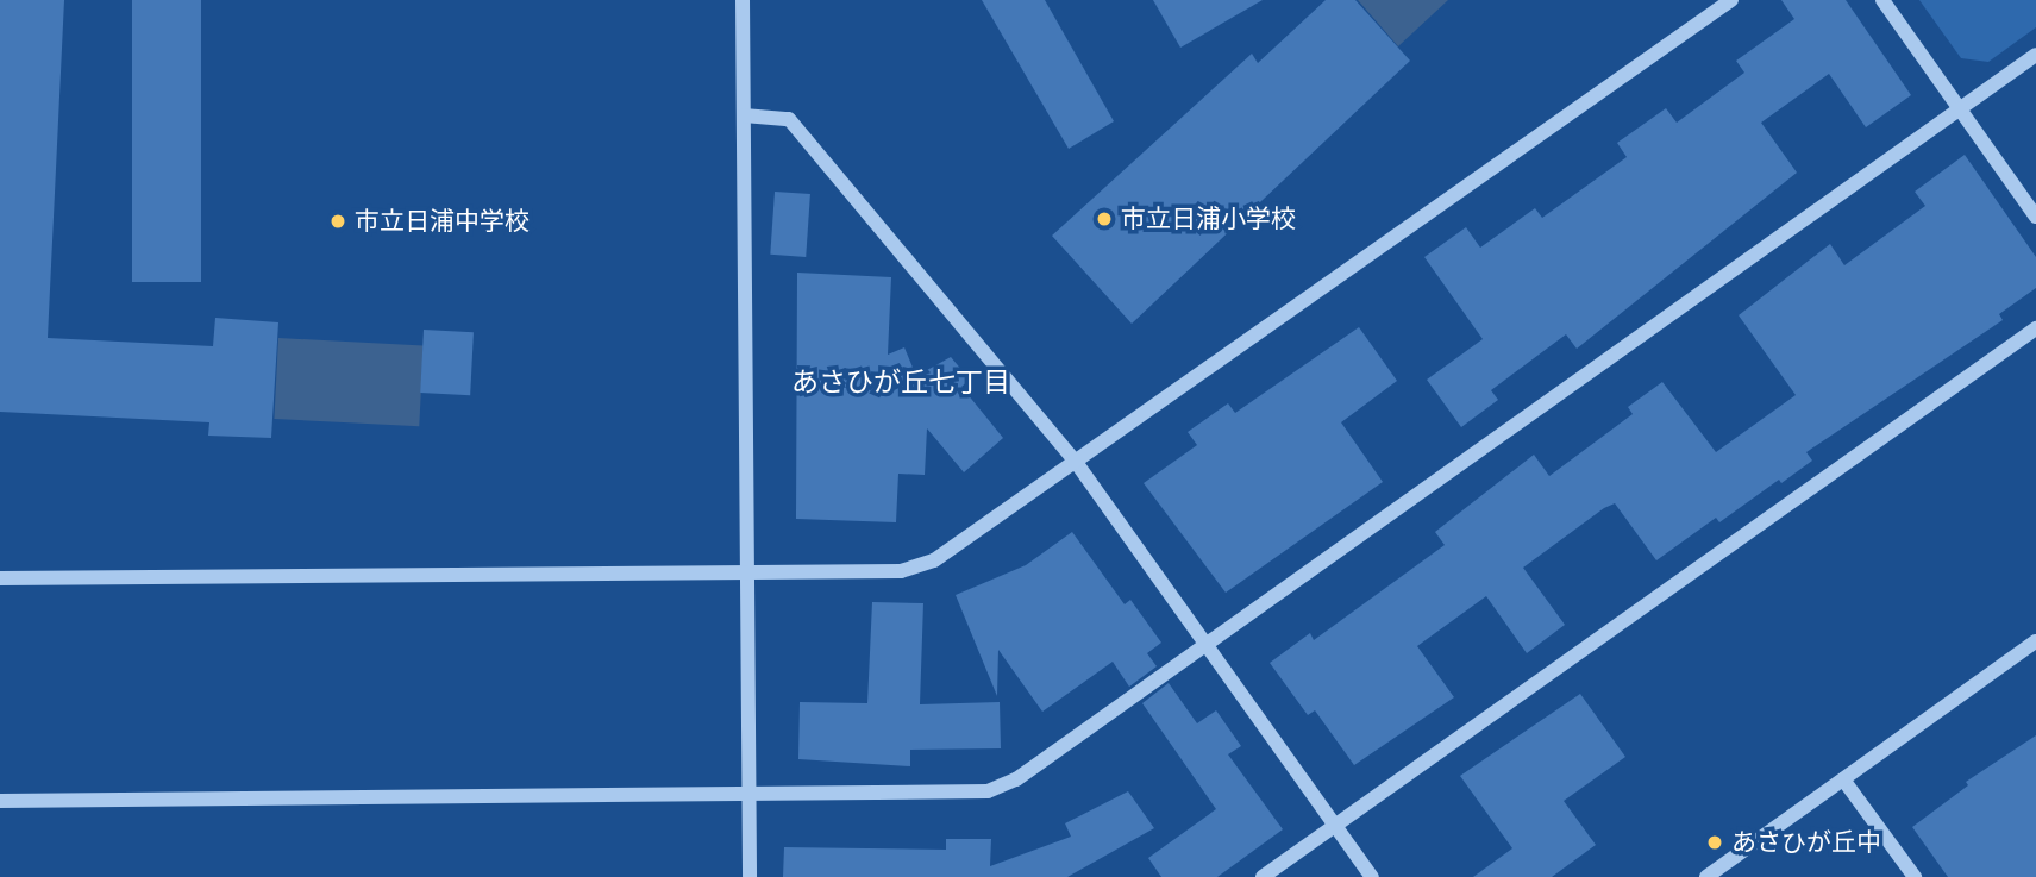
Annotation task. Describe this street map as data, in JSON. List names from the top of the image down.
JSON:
{
  "districts": ["あさひが丘七丁目"],
  "places": ["市立日浦小学校", "市立日浦中学校", "あさひが丘中"]
}
